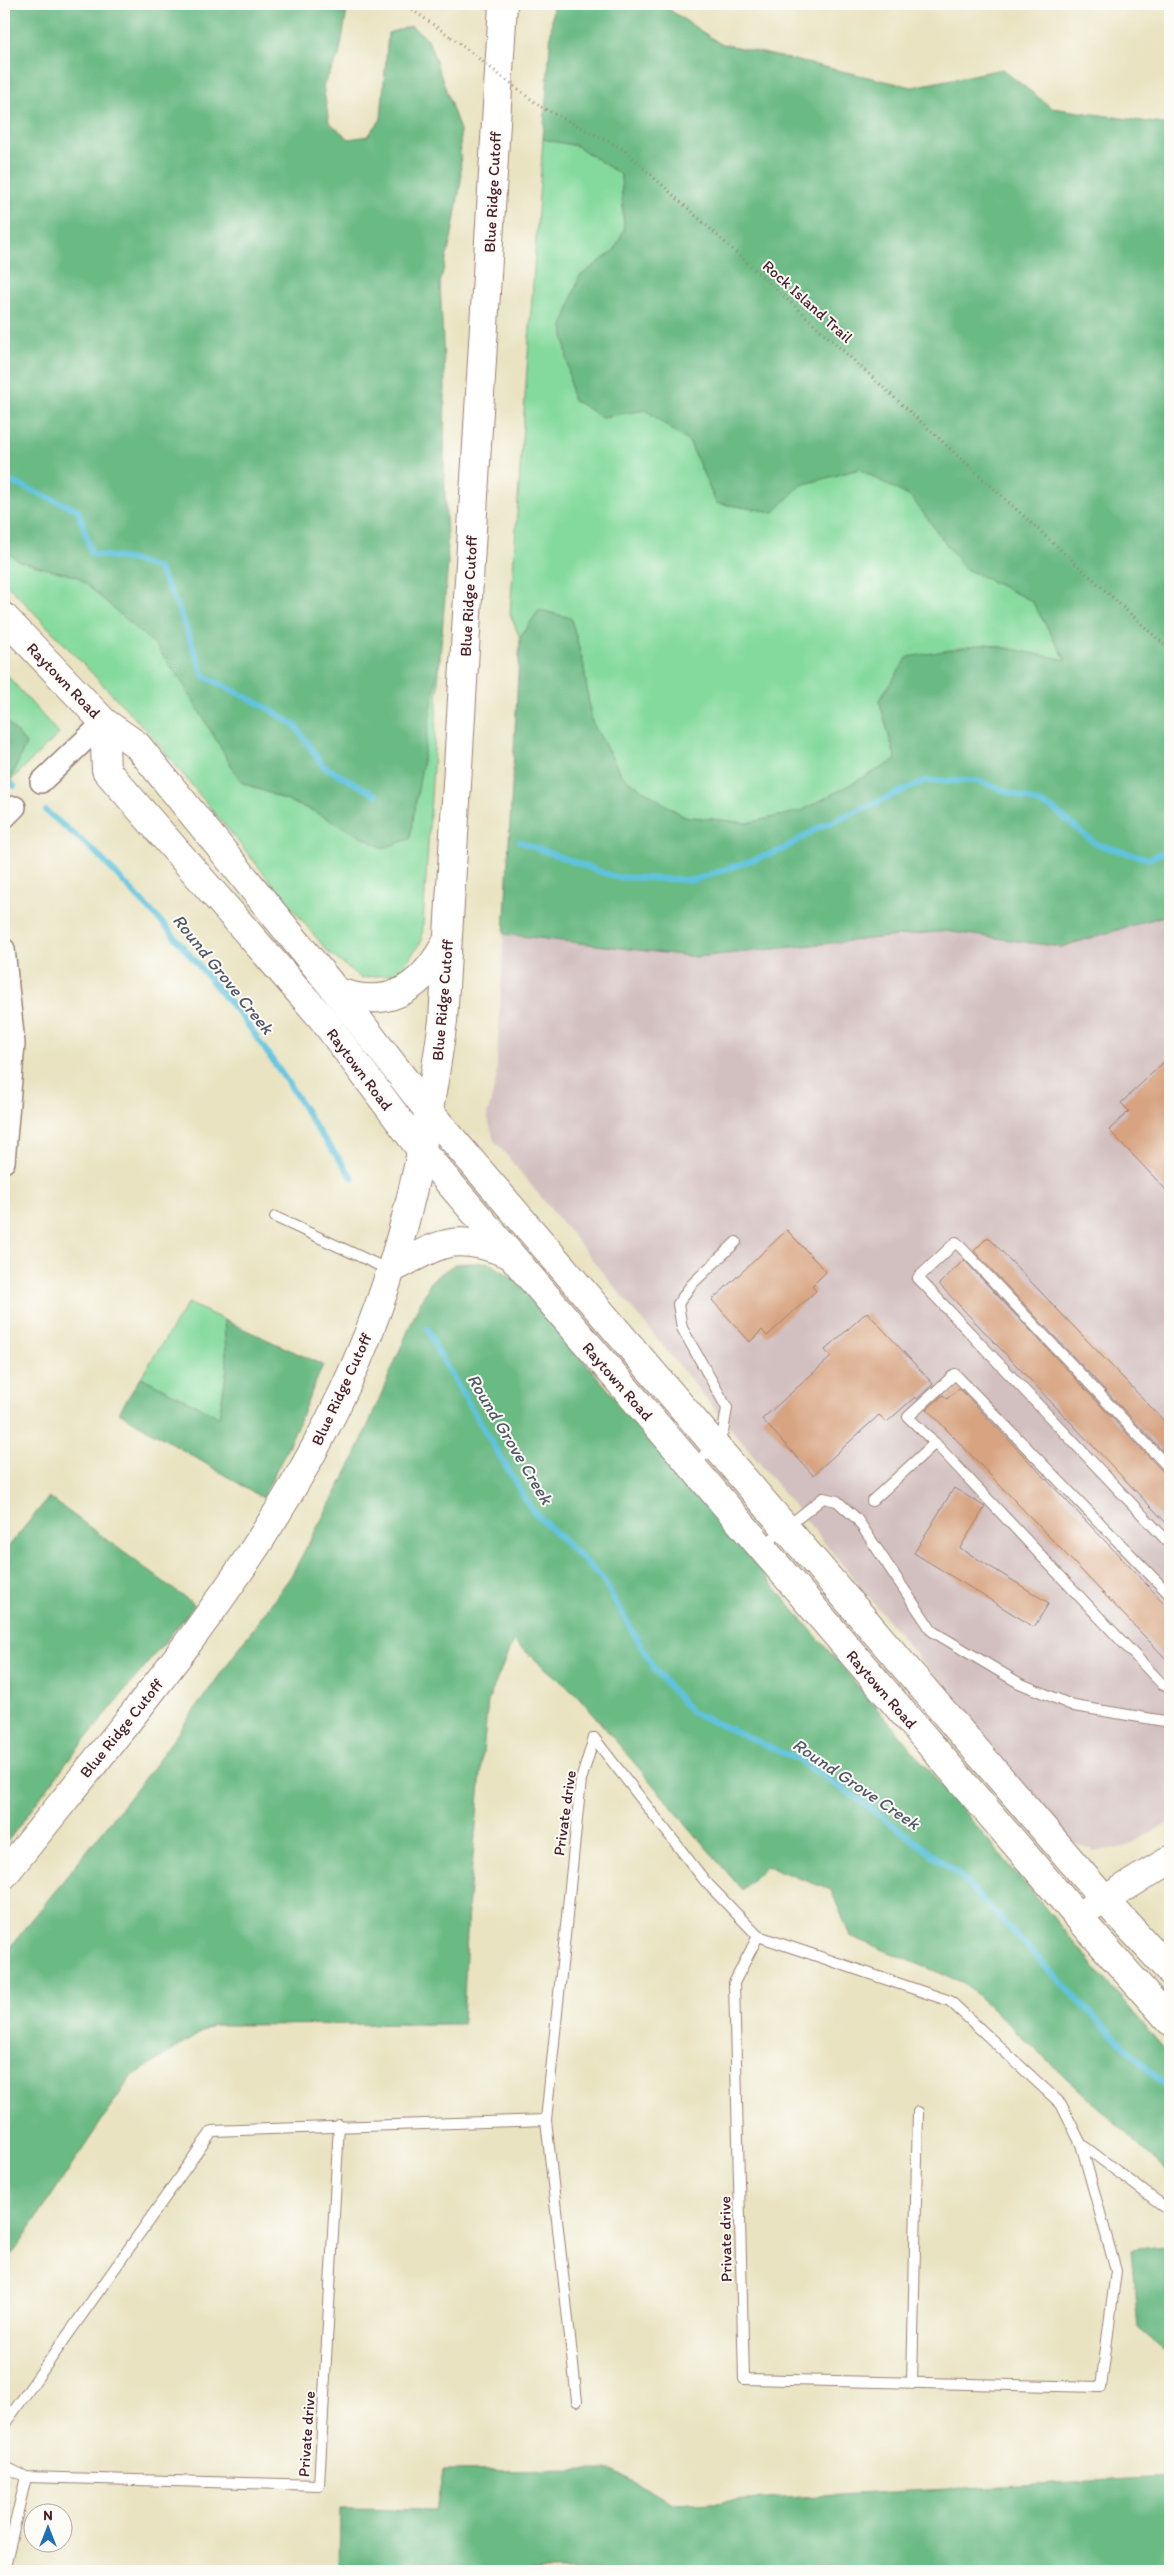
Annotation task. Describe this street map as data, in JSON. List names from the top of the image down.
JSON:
{
  "streets": {
    "main road": ["Blue Ridge Cutoff", "Raytown Road"],
    "lane": ["Private drive"],
    "path": ["Rock Island Trail"]
  },
  "crossings": [
    ["Blue Ridge Cutoff", "Raytown Road"]
  ],
  "water": ["Round Grove Creek"],
  "north": "top"
}
